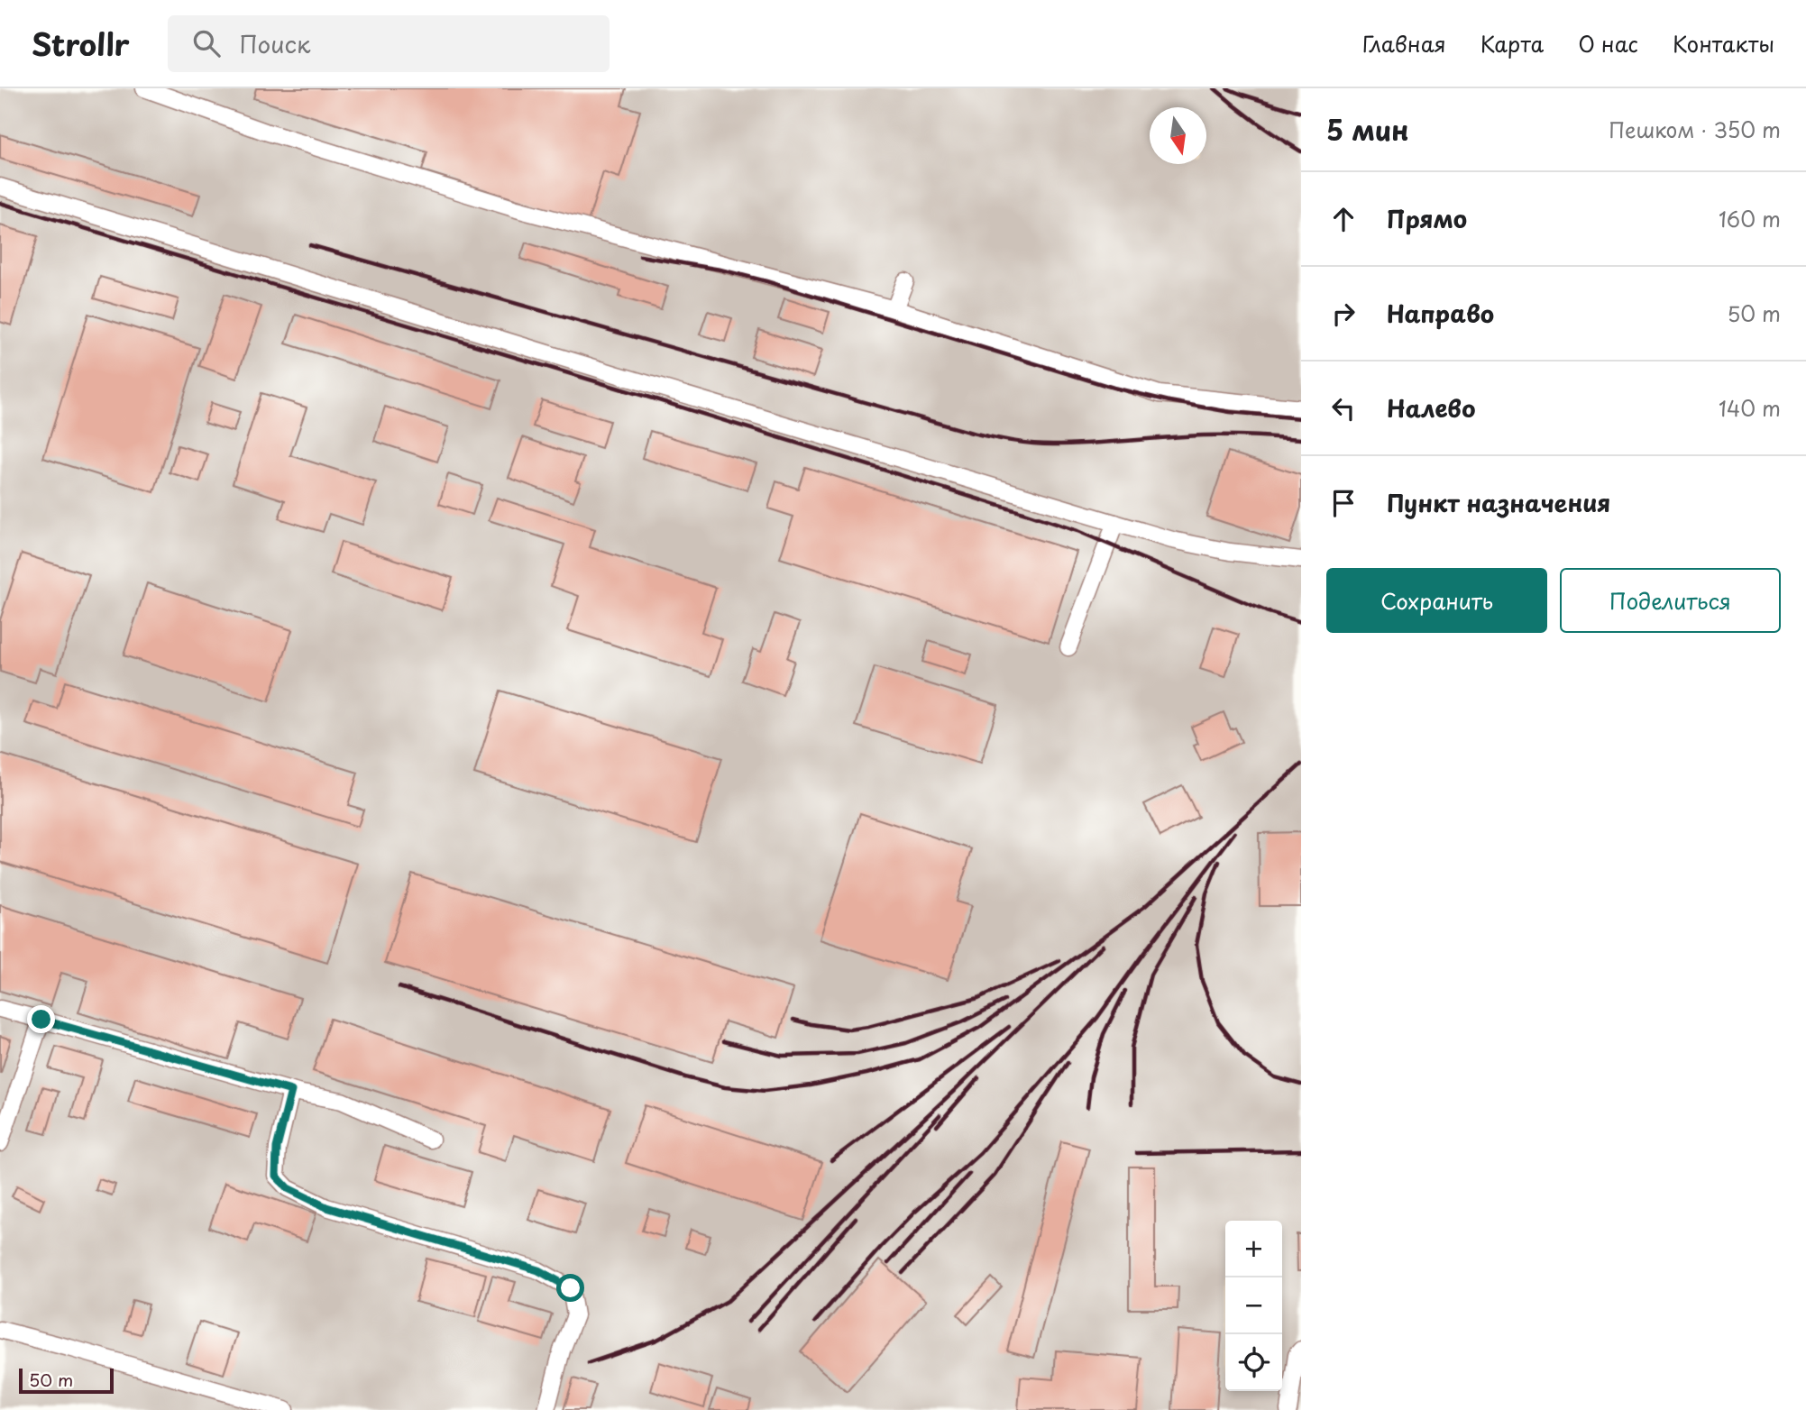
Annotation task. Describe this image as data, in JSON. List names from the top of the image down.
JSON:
{
  "scale_bar": "50 m",
  "north": "bottom",
  "page": {
    "header": "Strollr",
    "search": "Поиск",
    "nav": [
      "Главная",
      "Карта",
      "О нас",
      "Контакты"
    ],
    "heading": ["5 мин", "Пешком · 350 m"],
    "list": [
      ["Прямо", "160 m"],
      ["Направо", "50 m"],
      ["Налево", "140 m"],
      "Пункт назначения"
    ],
    "buttons": ["Сохранить", "Поделиться"],
    "map_buttons": ["+", "−"],
    "scale": "50 m"
  }
}
